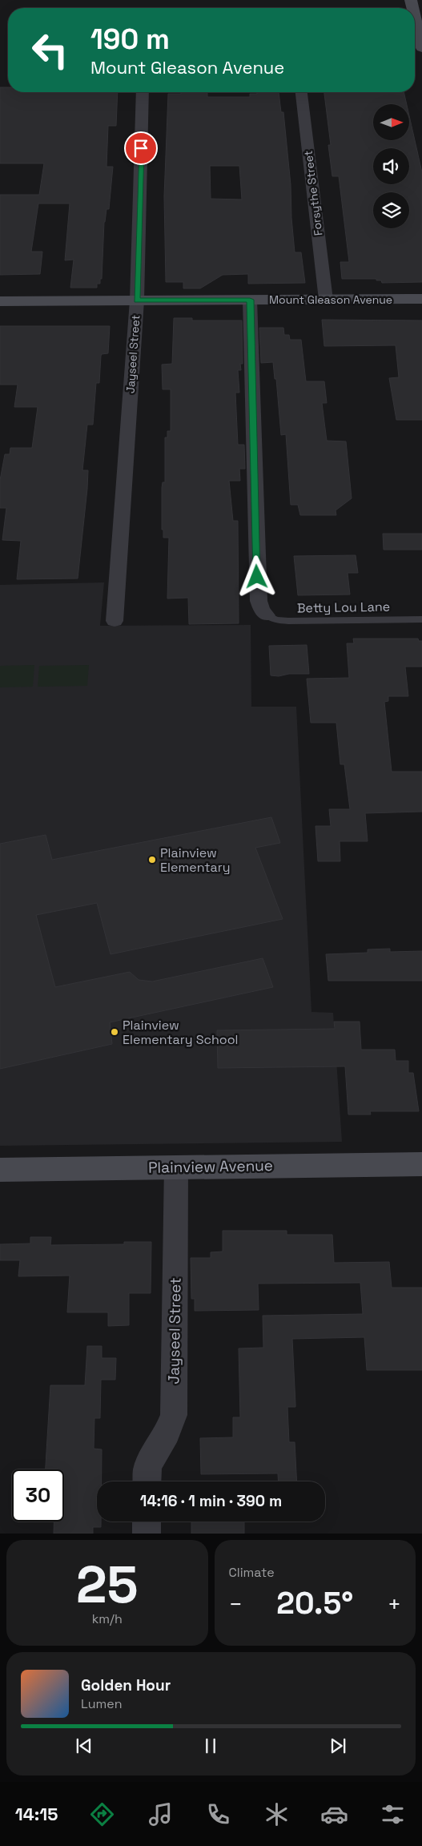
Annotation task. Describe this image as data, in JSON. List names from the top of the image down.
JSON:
{
  "streets": {
    "street": [
      "Forsythe Street",
      "Mount Gleason Avenue",
      "Jayseel Street",
      "Plainview Avenue"
    ],
    "lane": ["Betty Lou Lane"]
  },
  "crossings": [
    ["Forsythe Street", "Mount Gleason Avenue"],
    ["Mount Gleason Avenue", "Jayseel Street"],
    ["Jayseel Street", "Plainview Avenue"]
  ],
  "places": ["Plainview Elementary", "Plainview Elementary School"],
  "north": "right",
  "page": {
    "turn": ["190 m", "Mount Gleason Avenue"],
    "limit": "30",
    "trip": "14:16 · 1 min · 390 m",
    "tile": [
      ["25", "km/h"],
      "Climate"
    ],
    "heat": ["−", "20.5°", "+"],
    "song": ["Golden Hour", "Lumen"],
    "tabs": "14:15"
  }
}
